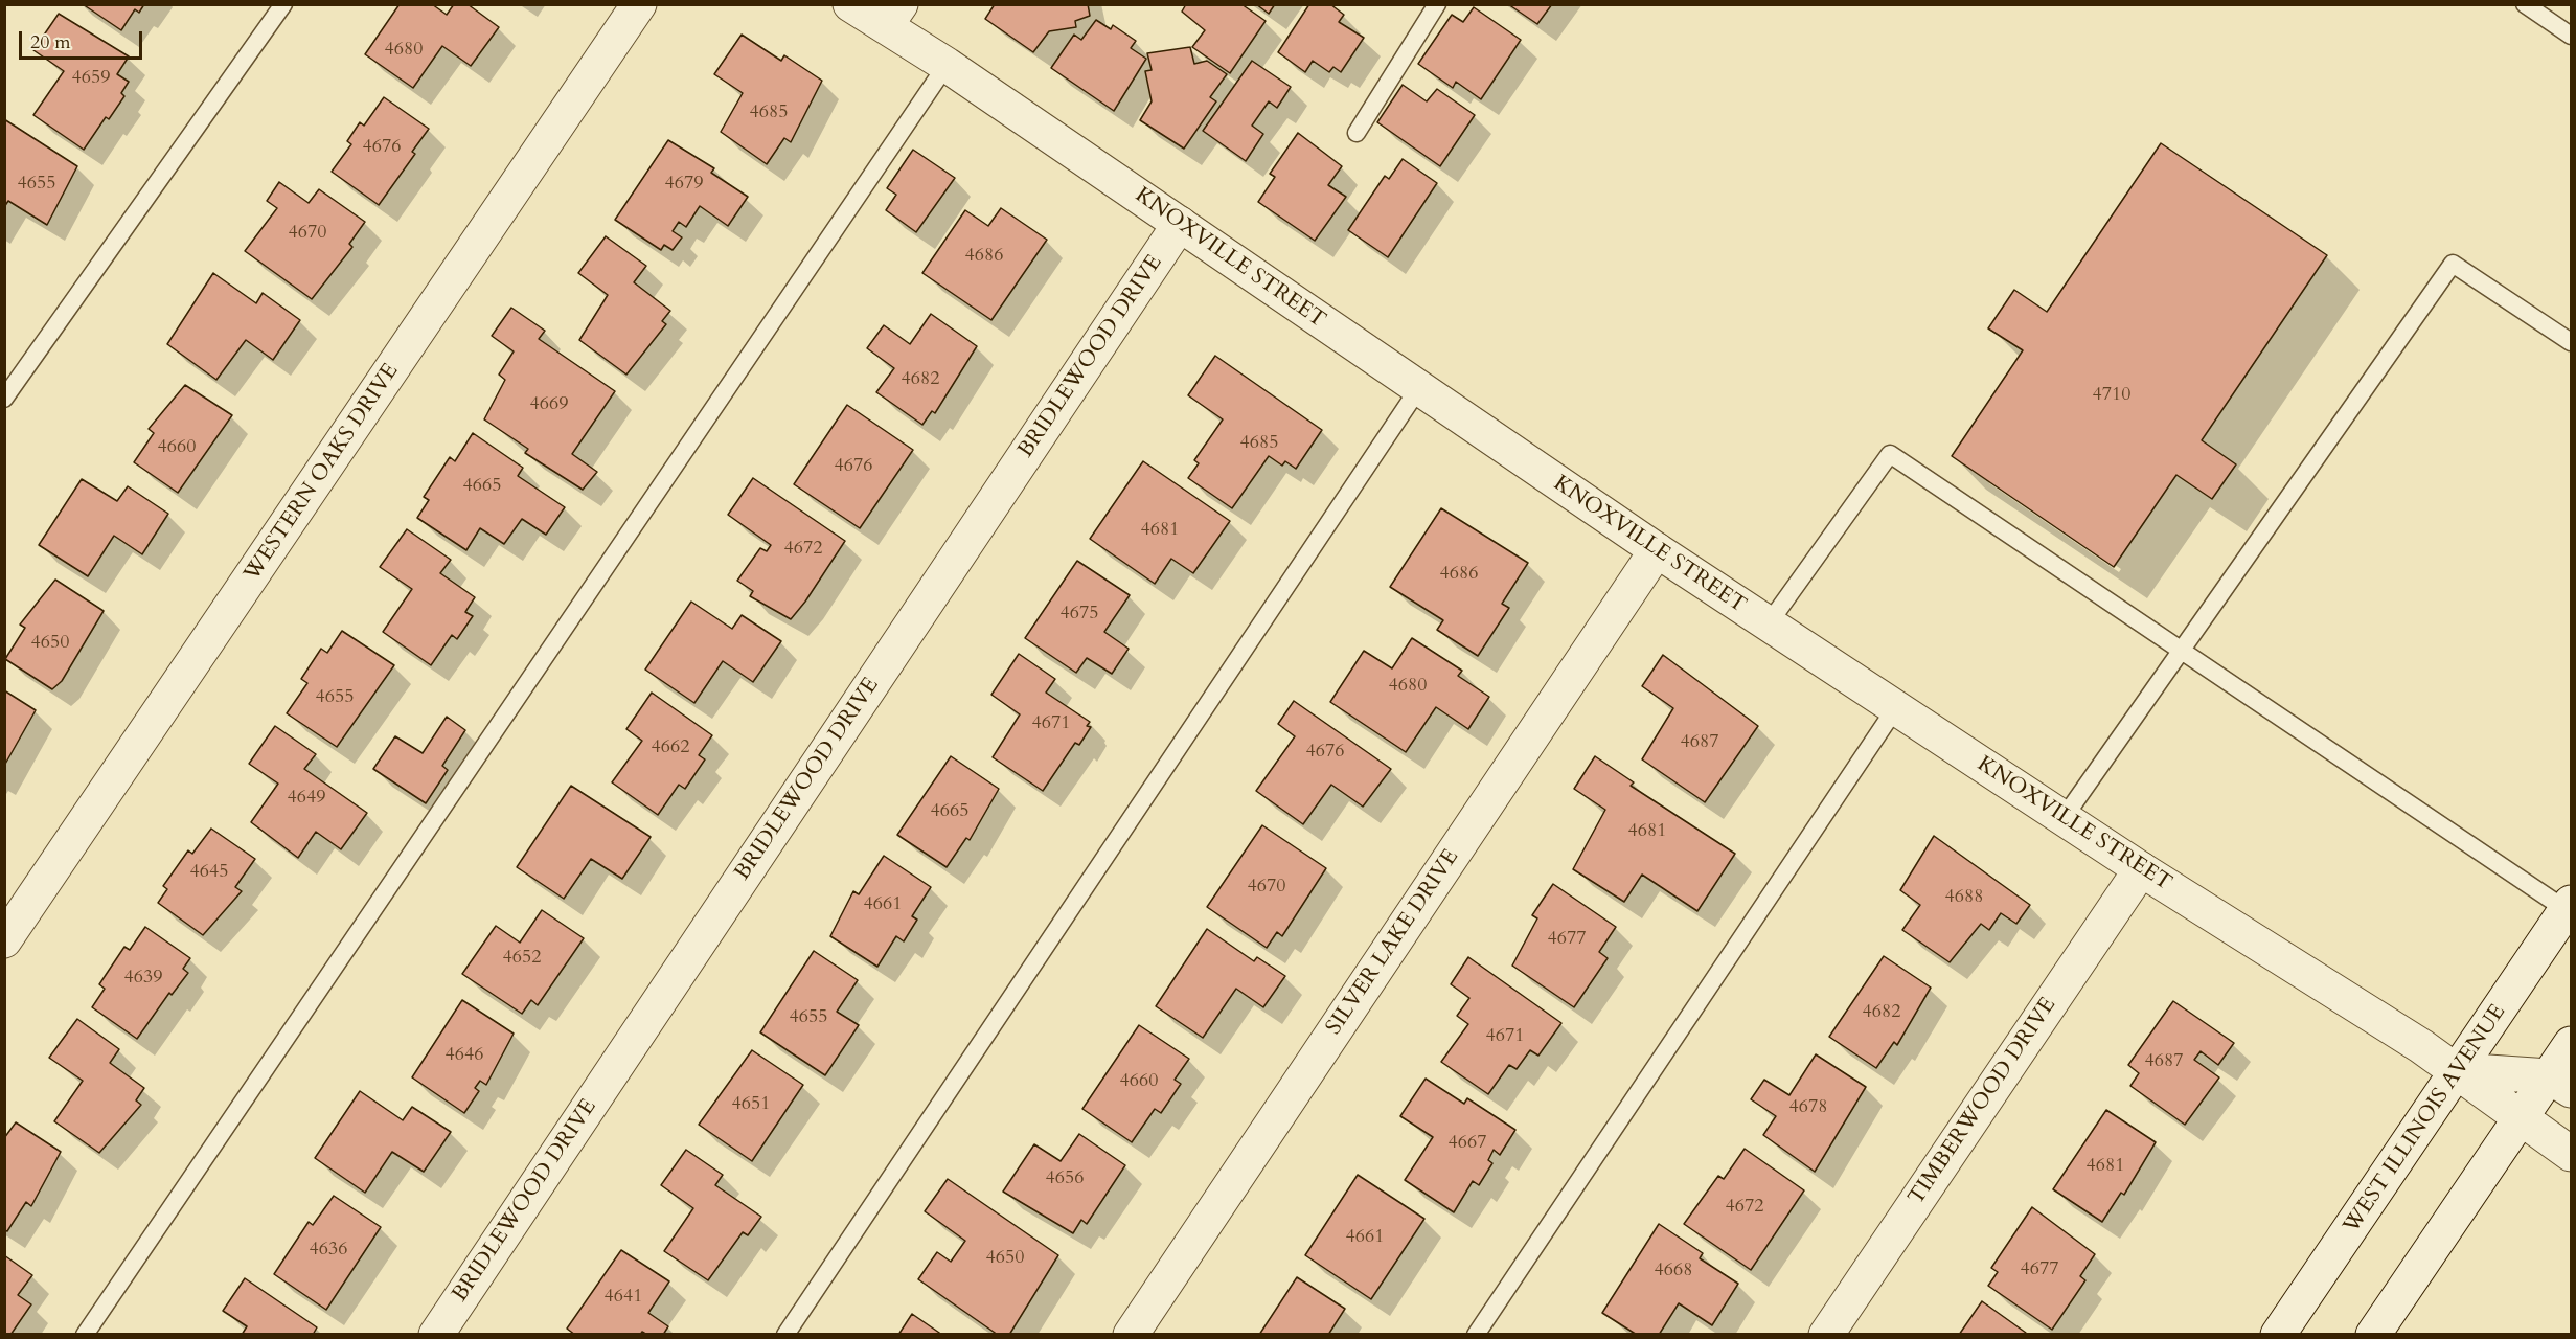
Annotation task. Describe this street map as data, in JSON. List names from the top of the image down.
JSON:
{
  "streets": {
    "street": [
      "KNOXVILLE STREET",
      "BRIDLEWOOD DRIVE",
      "WESTERN OAKS DRIVE",
      "SILVER LAKE DRIVE",
      "TIMBERWOOD DRIVE",
      "WEST ILLINOIS AVENUE"
    ]
  },
  "crossings": [
    ["KNOXVILLE STREET", "BRIDLEWOOD DRIVE"],
    ["KNOXVILLE STREET", "SILVER LAKE DRIVE"],
    ["KNOXVILLE STREET", "TIMBERWOOD DRIVE"],
    ["KNOXVILLE STREET", "WEST ILLINOIS AVENUE"]
  ],
  "house_numbers": [
    "4680",
    "4659",
    "4685",
    "4676",
    "4655",
    "4679",
    "4670",
    "4686",
    "4682",
    "4710",
    "4669",
    "4685",
    "4660",
    "4676",
    "4665",
    "4681",
    "4672",
    "4686",
    "4675",
    "4650",
    "4680",
    "4655",
    "4671",
    "4687",
    "4662",
    "4676",
    "4649",
    "4665",
    "4681",
    "4645",
    "4670",
    "4688",
    "4661",
    "4677",
    "4652",
    "4639",
    "4682",
    "4655",
    "4671",
    "4646",
    "4687",
    "4660",
    "4651",
    "4678",
    "4667",
    "4681",
    "4656",
    "4672",
    "4661",
    "4636",
    "4650",
    "4677",
    "4668",
    "4641"
  ],
  "scale_bar": "20 m"
}
